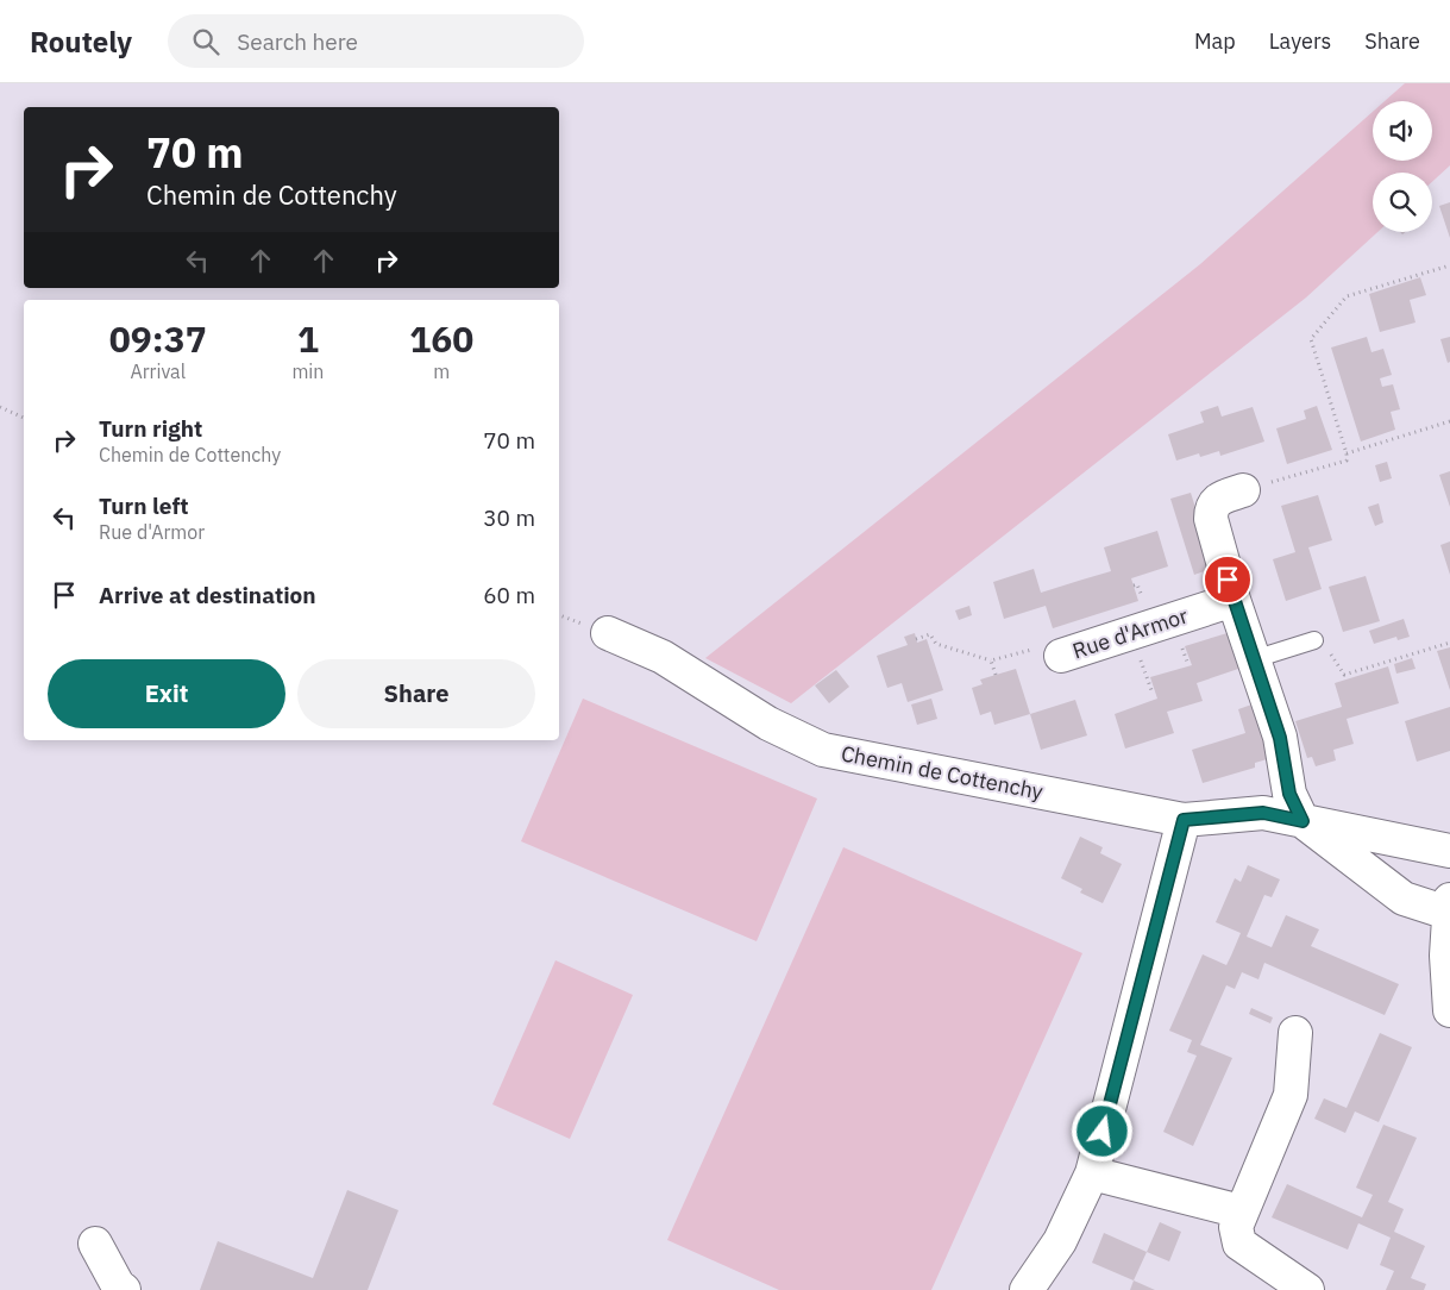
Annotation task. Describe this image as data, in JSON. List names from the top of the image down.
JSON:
{
  "streets": {
    "street": ["Rue d'Armor", "Chemin de Cottenchy"]
  },
  "page": {
    "header": "Routely",
    "search": "Search here",
    "nav": ["Map", "Layers", "Share"],
    "turn": ["70 m", "Chemin de Cottenchy"],
    "eta": [
      "09:37",
      "Arrival",
      "1",
      "min",
      "160",
      "m"
    ],
    "list": [
      {
        "name": "Turn right",
        "note": "Chemin de Cottenchy",
        "value": "70 m"
      },
      {
        "name": "Turn left",
        "note": "Rue d'Armor",
        "value": "30 m"
      },
      {
        "name": "Arrive at destination",
        "value": "60 m"
      }
    ],
    "buttons": ["Exit", "Share"]
  }
}
